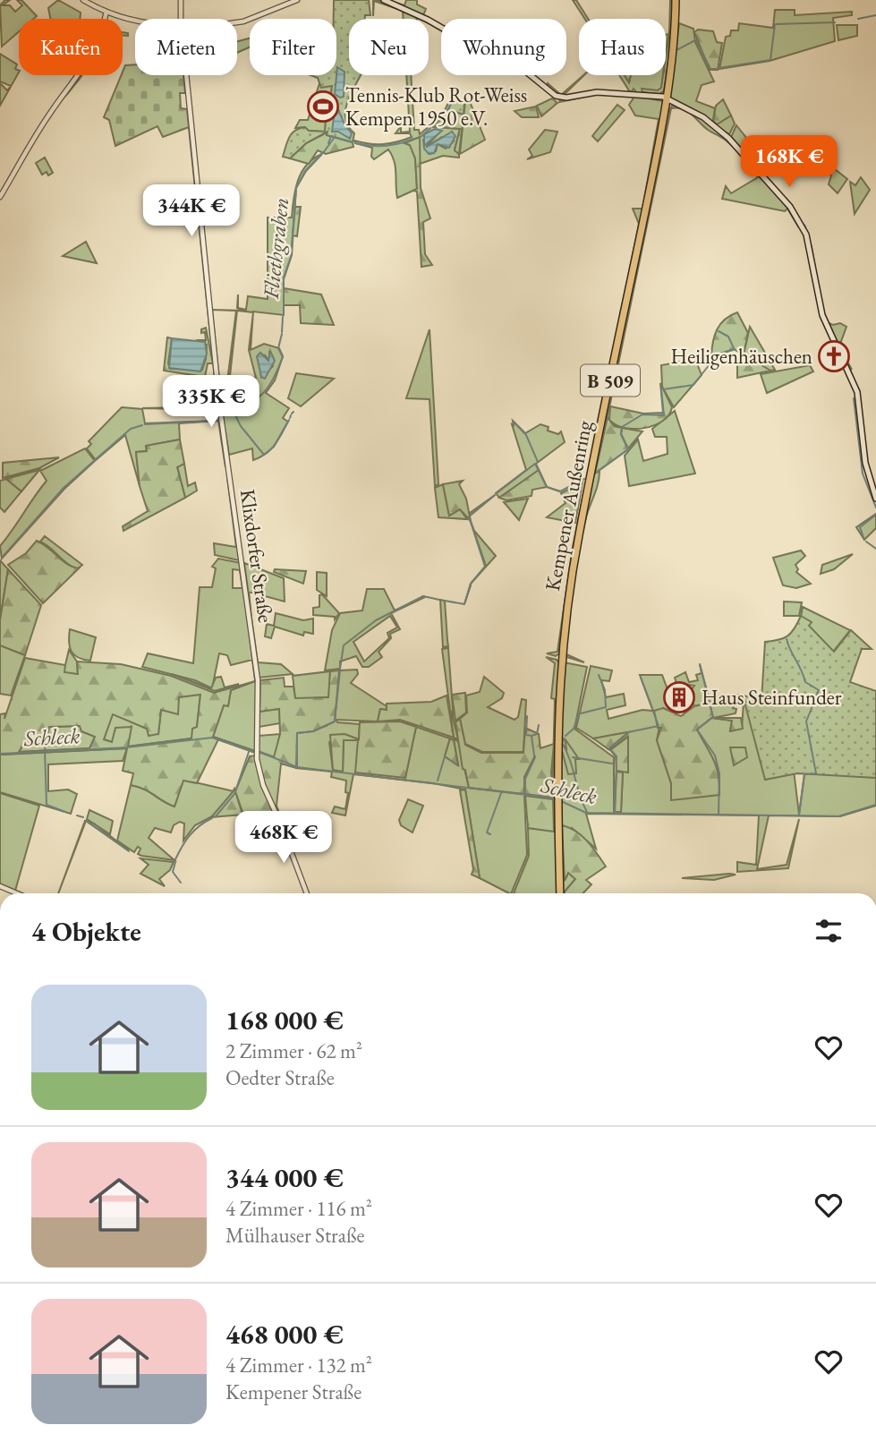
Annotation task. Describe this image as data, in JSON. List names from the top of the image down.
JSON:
{
  "streets": {
    "main road": ["B 509", "Kempener Außenring"],
    "street": ["Klixdorfer Straße"]
  },
  "water": ["Fliethgraben", "Schleck"],
  "places": {
    "sports": ["Tennis-Klub Rot-Weiss Kempen 1950 e.V."],
    "church": ["Heiligenhäuschen"],
    "building": ["Haus Steinfunder"]
  },
  "page": {
    "chip": [
      "Kaufen",
      "Mieten",
      "Filter",
      "Neu",
      "Wohnung",
      "Haus"
    ],
    "price": [
      "168K €",
      "344K €",
      "335K €",
      "468K €"
    ],
    "heading": "4 Objekte",
    "list": [
      {
        "name": "168 000 €",
        "note": "2 Zimmer · 62 m² · Oedter Straße"
      },
      {
        "name": "344 000 €",
        "note": "4 Zimmer · 116 m² · Mülhauser Straße"
      },
      {
        "name": "468 000 €",
        "note": "4 Zimmer · 132 m² · Kempener Straße"
      }
    ]
  }
}
